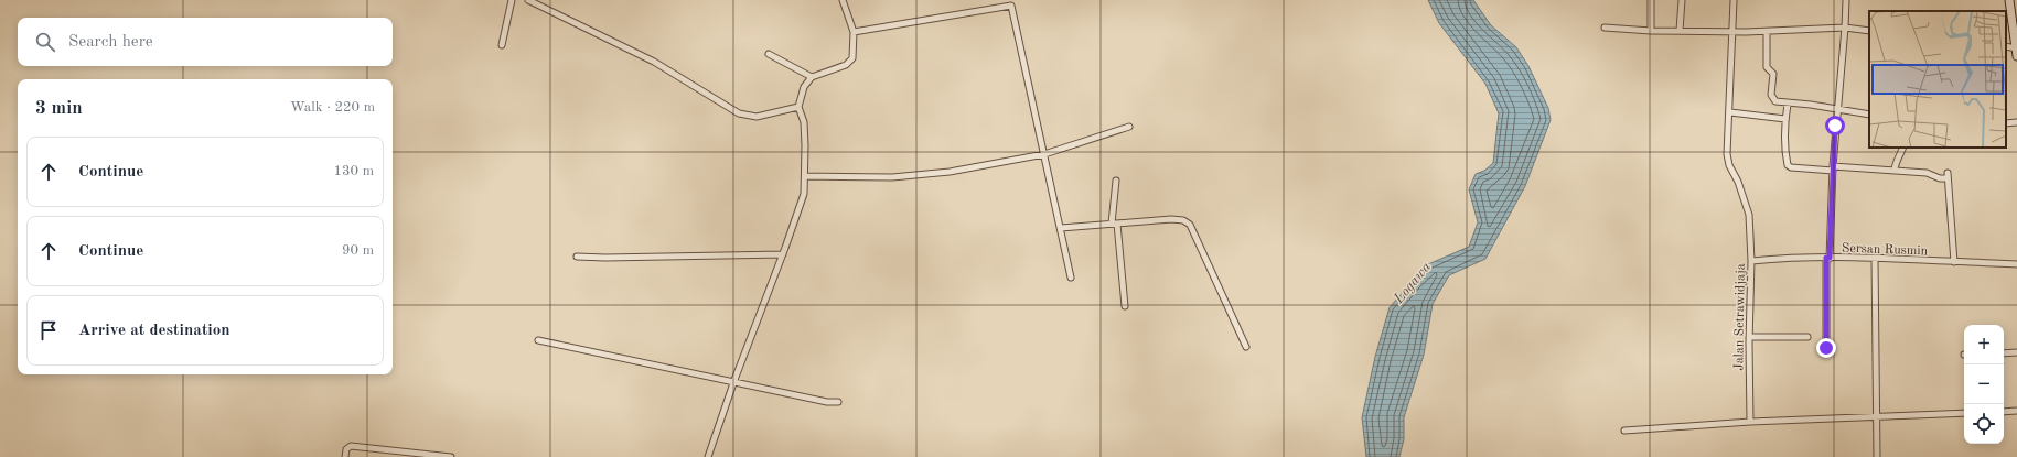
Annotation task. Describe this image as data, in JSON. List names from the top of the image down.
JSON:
{
  "streets": {
    "street": ["Sersan Rusmin", "Jalan Setrawidjaja"]
  },
  "crossings": [
    ["Sersan Rusmin", "Jalan Setrawidjaja"]
  ],
  "water": ["Logawa"],
  "page": {
    "search": "Search here",
    "heading": ["3 min", "Walk · 220 m"],
    "list": [
      ["Continue", "130 m"],
      ["Continue", "90 m"],
      "Arrive at destination"
    ],
    "map_buttons": ["+", "−"]
  }
}
